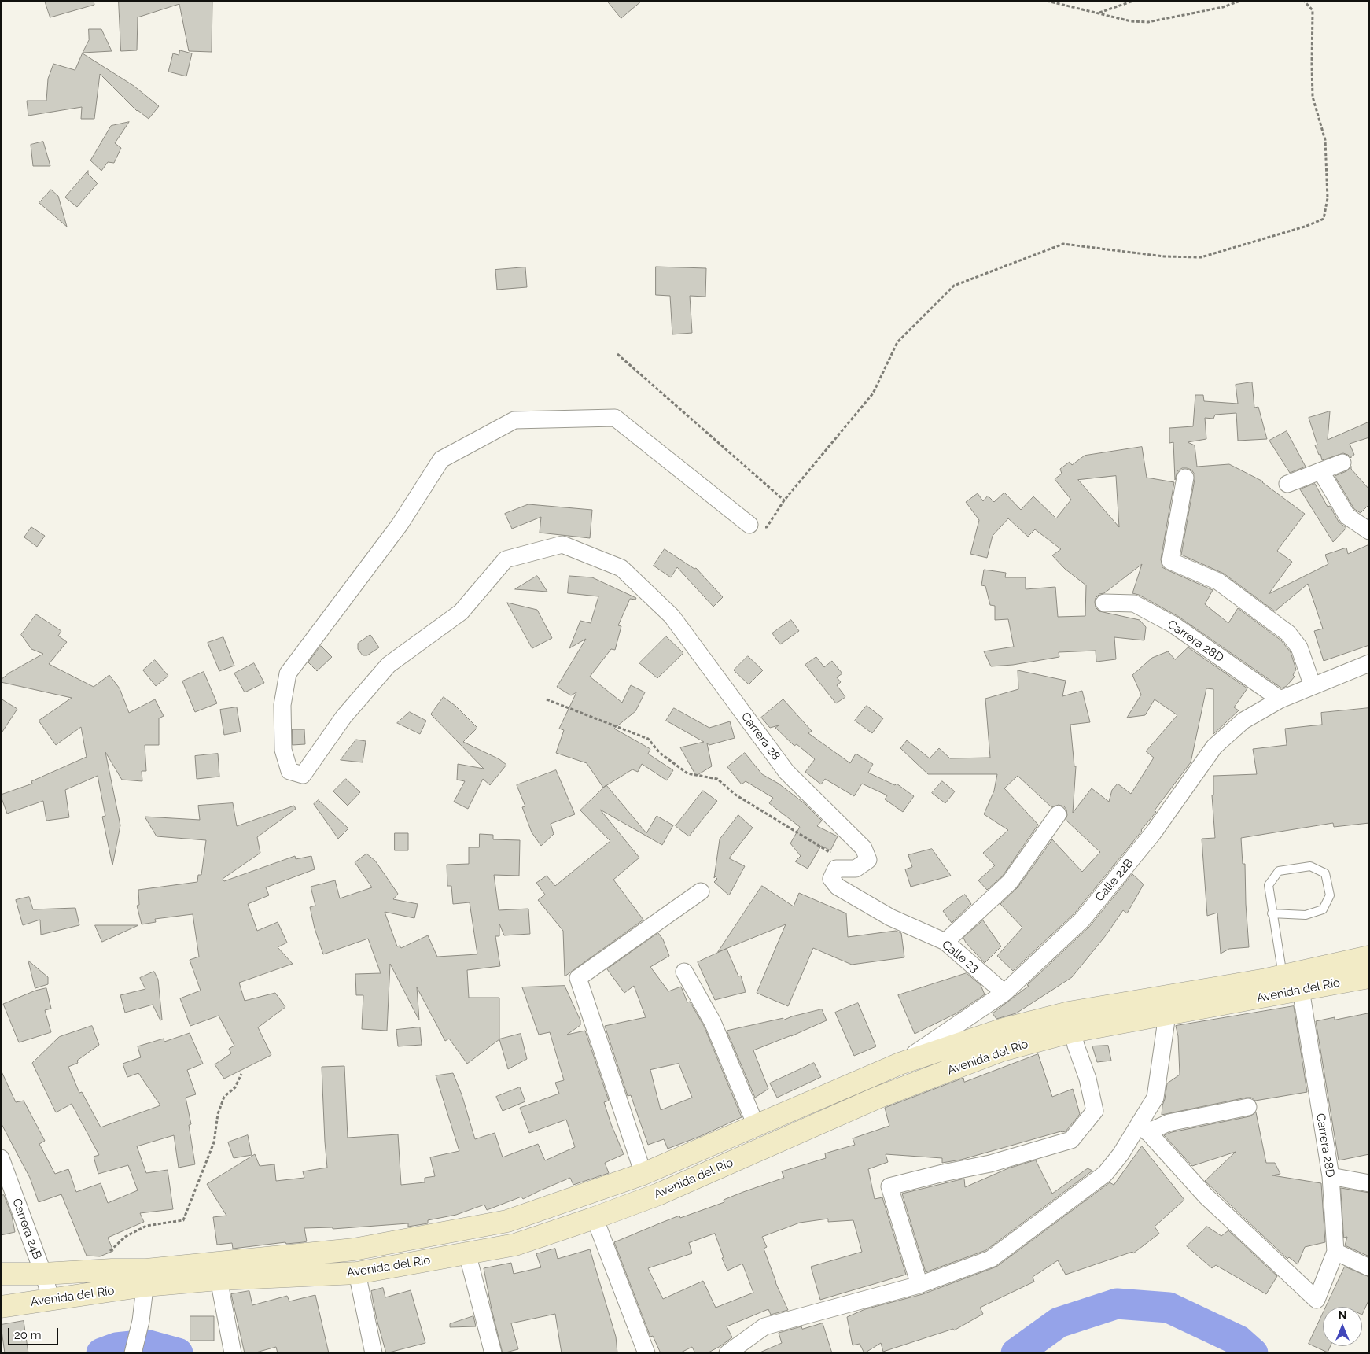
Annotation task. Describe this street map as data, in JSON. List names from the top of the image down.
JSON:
{
  "streets": {
    "main road": ["Avenida del Río"],
    "street": [
      "Carrera 28D",
      "Carrera 28",
      "Calle 22B",
      "Calle 23",
      "Carrera 24B"
    ]
  },
  "crossings": [
    ["Carrera 28D", "Calle 22B"],
    ["Carrera 28D", "Avenida del Río"],
    ["Carrera 28", "Calle 23"],
    ["Calle 22B", "Calle 23"],
    ["Calle 22B", "Avenida del Río"],
    ["Avenida del Río", "Carrera 24B"]
  ],
  "scale_bar": "20 m",
  "north": "top"
}
